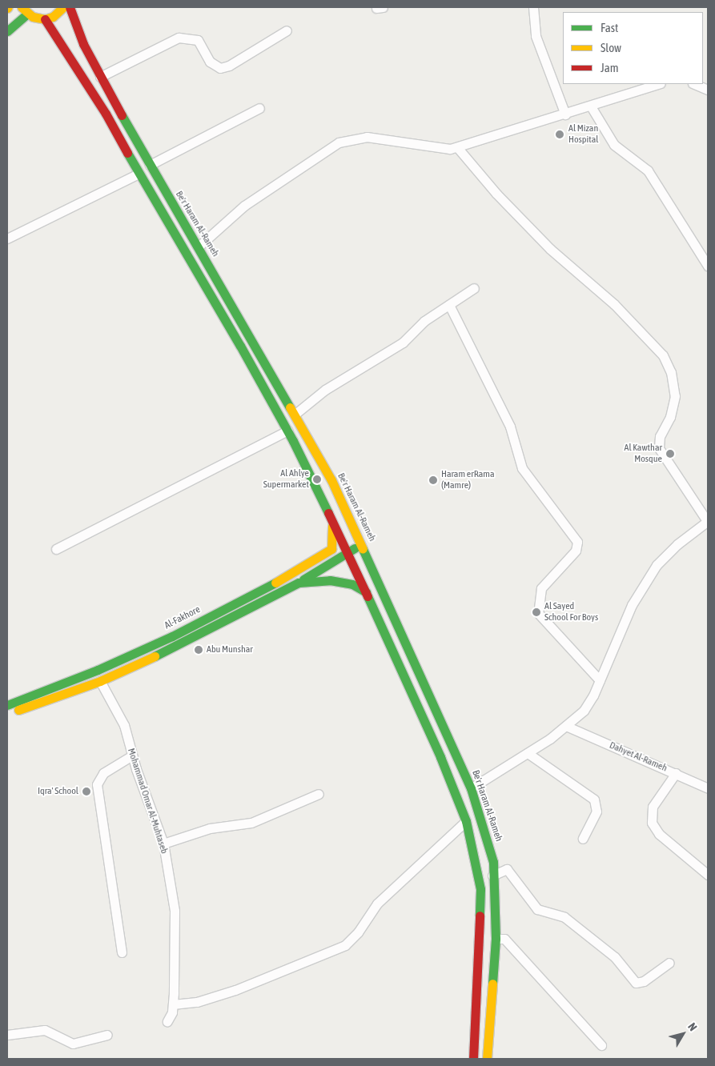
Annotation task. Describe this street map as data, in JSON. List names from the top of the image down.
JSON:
{
  "streets": {
    "main road": ["Be'r Haram Al-Rameh", "Al-Fakhore"],
    "street": ["Dahyet Al-Rameh", "Mohammad Omar Al-Muhtaseb"]
  },
  "places": [
    "Al Mizan Hospital",
    "Al Kawthar Mosque",
    "Al Ahlye Supermarket",
    "Haram erRama (Mamre)",
    "Al Sayed School For Boys",
    "Abu Munshar",
    "Iqra' School"
  ],
  "legend": ["Fast", "Slow", "Jam"],
  "north": "top right"
}
